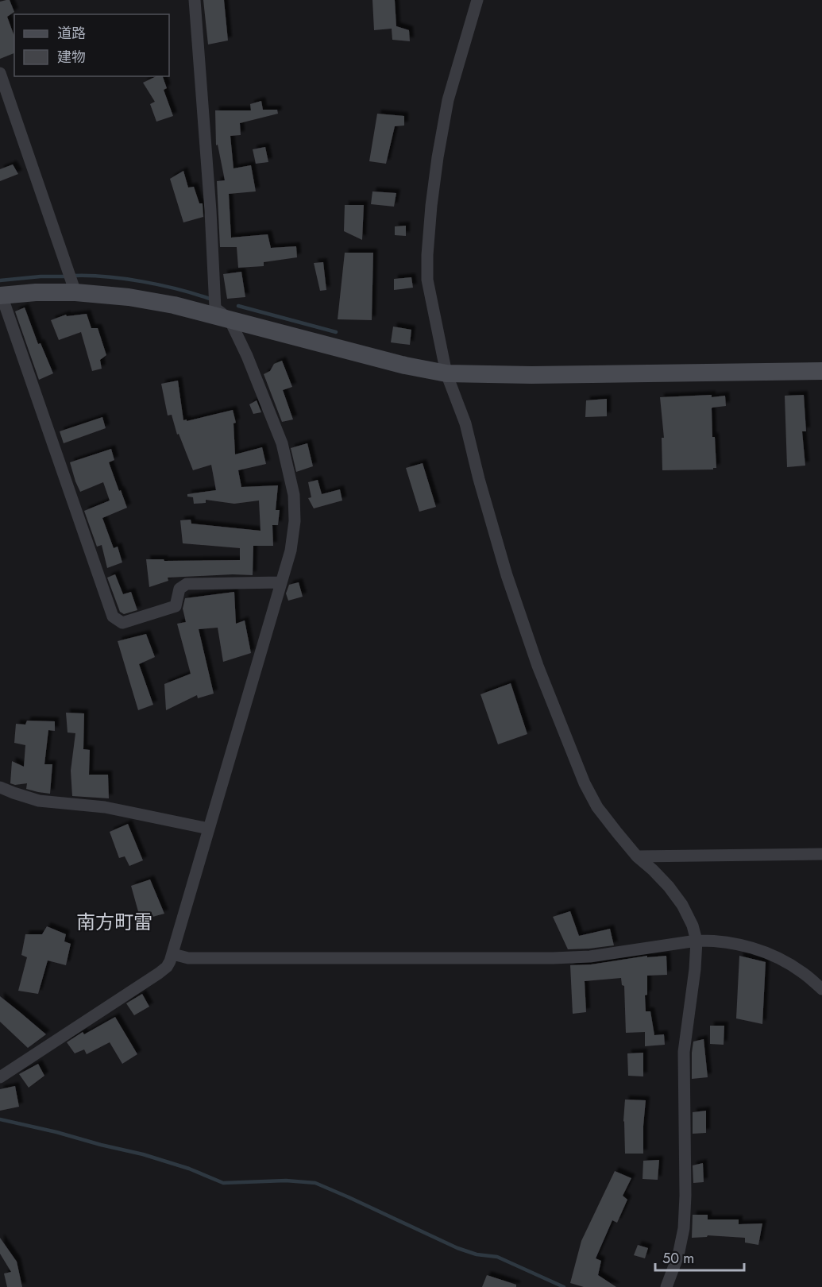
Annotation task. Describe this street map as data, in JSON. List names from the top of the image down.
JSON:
{
  "districts": ["南方町雷"],
  "legend": ["道路", "建物"],
  "scale_bar": "50 m"
}
